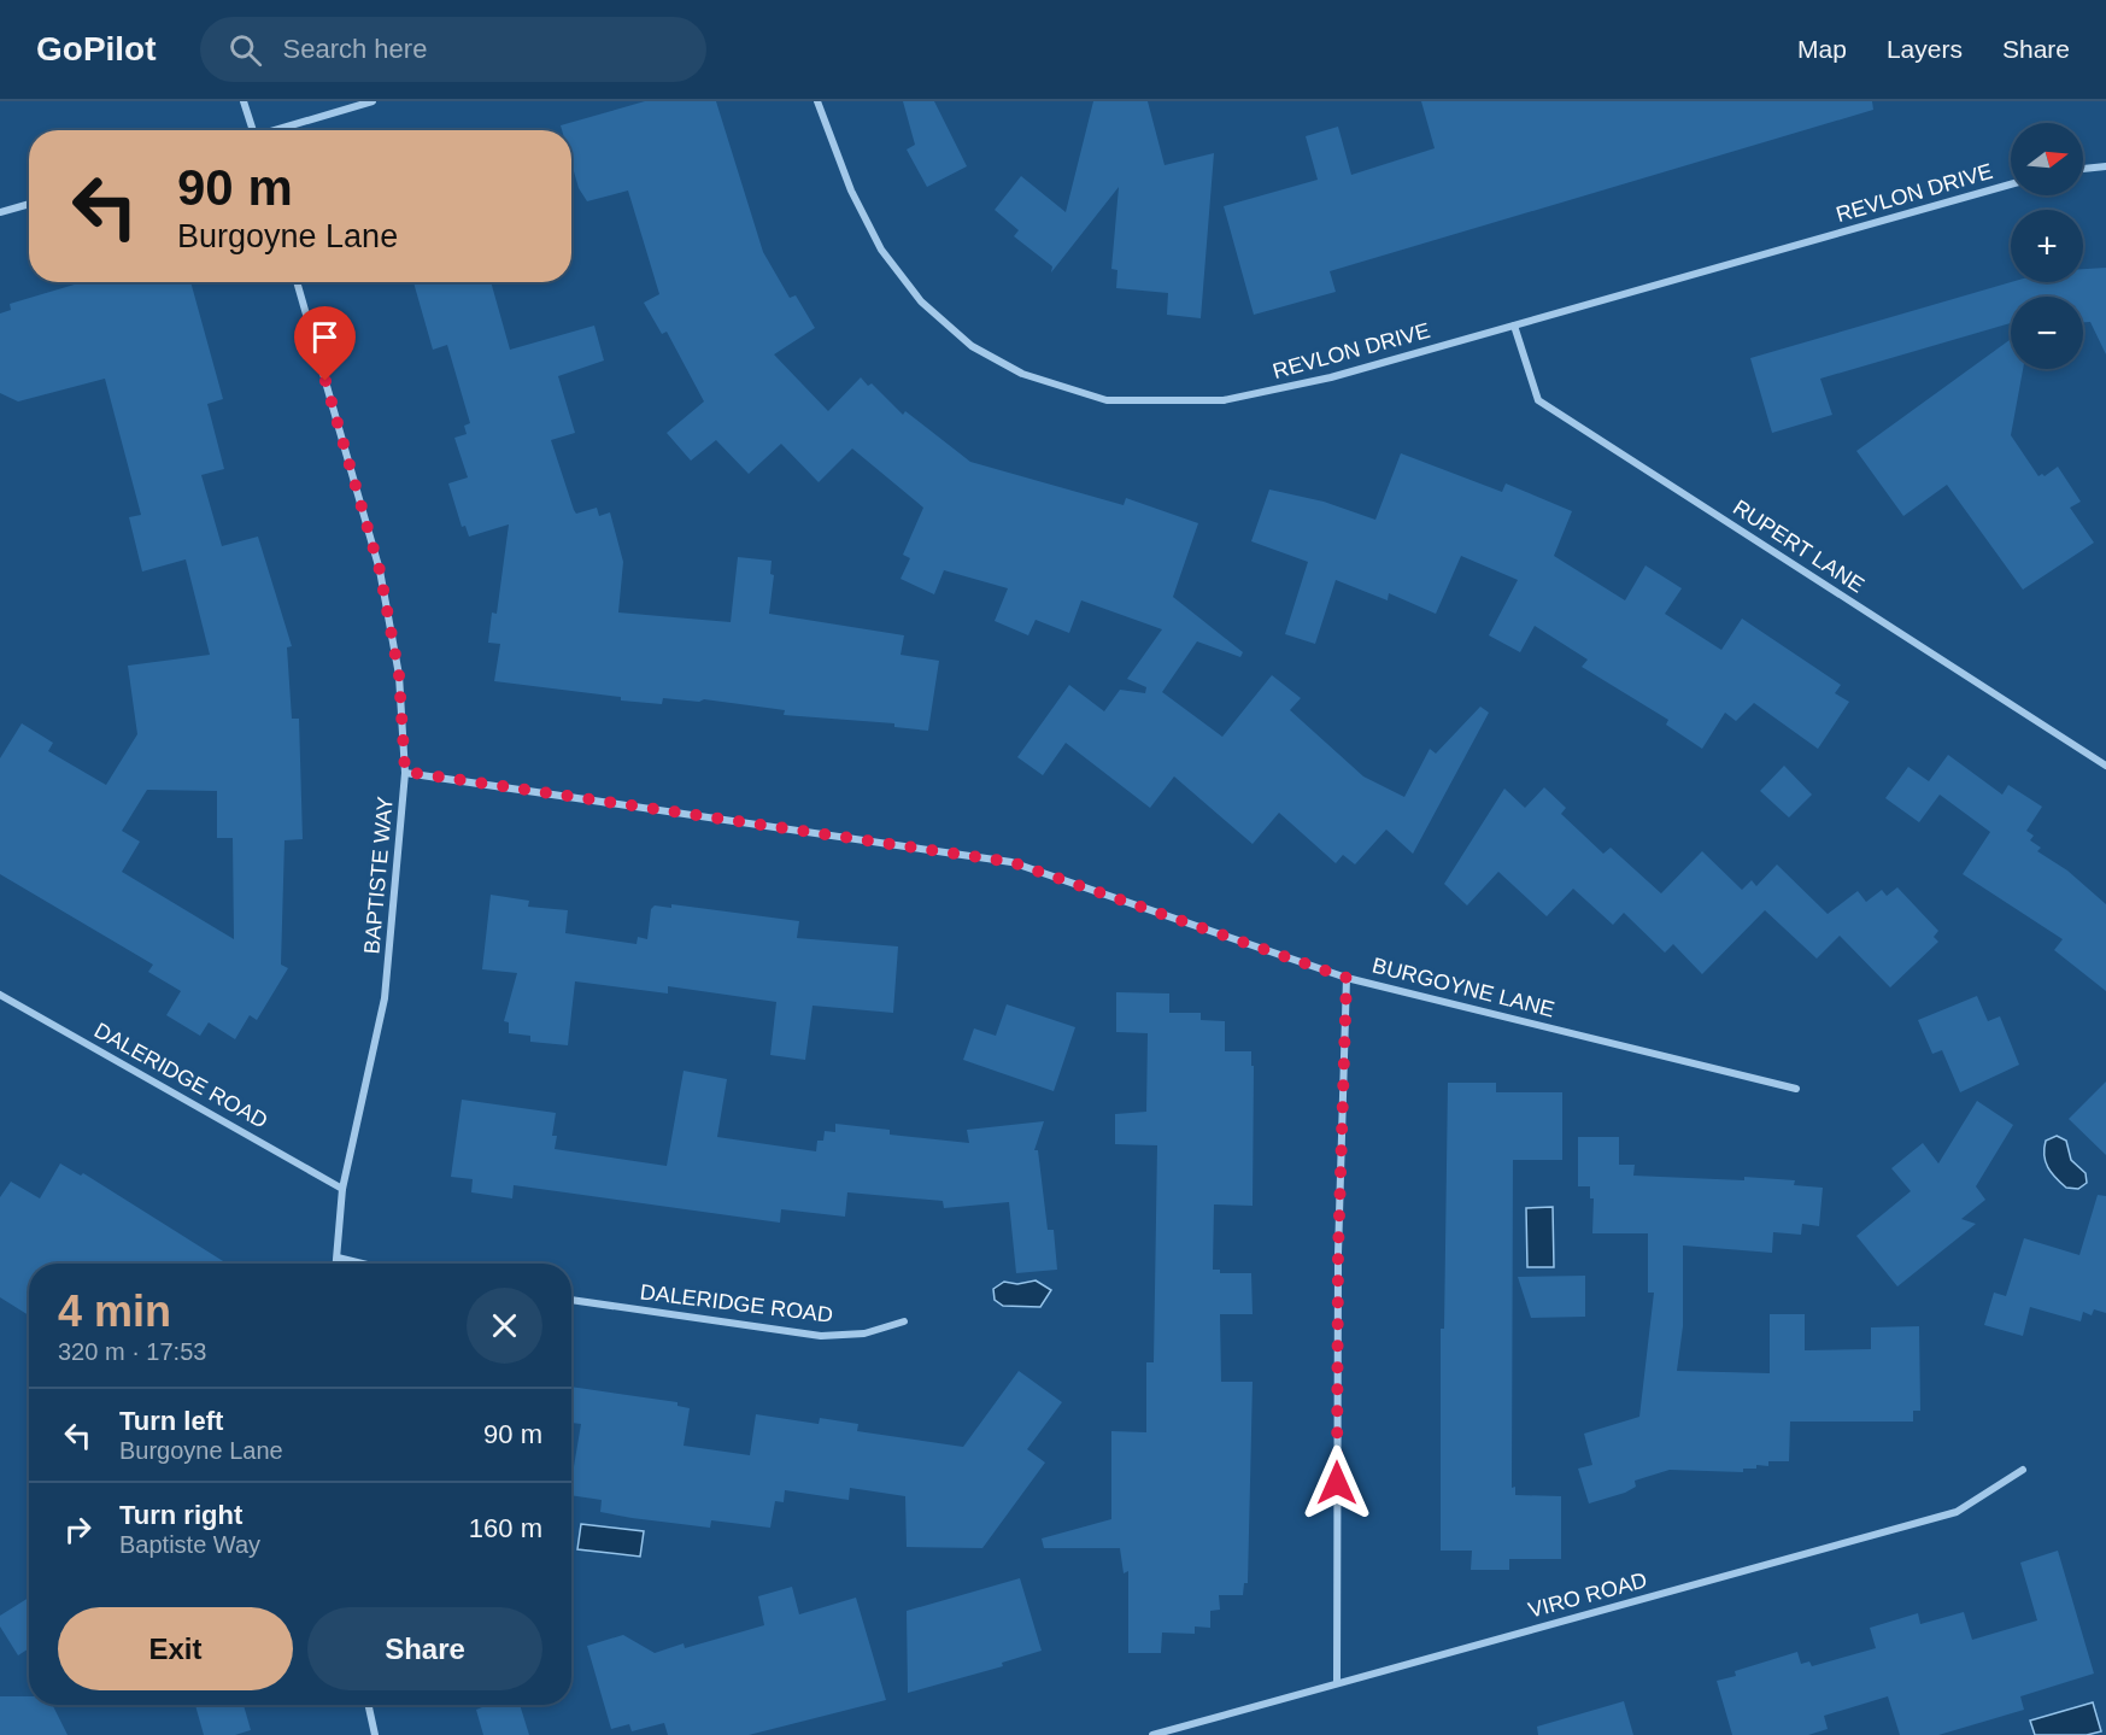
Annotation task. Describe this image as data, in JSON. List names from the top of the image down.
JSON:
{
  "streets": {
    "street": [
      "REVLON DRIVE",
      "RUPERT LANE",
      "BAPTISTE WAY",
      "BURGOYNE LANE",
      "DALERIDGE ROAD",
      "VIRO ROAD"
    ]
  },
  "crossings": [
    ["REVLON DRIVE", "RUPERT LANE"],
    ["BAPTISTE WAY", "BURGOYNE LANE"],
    ["BAPTISTE WAY", "DALERIDGE ROAD"]
  ],
  "north": "right",
  "page": {
    "header": "GoPilot",
    "search": "Search here",
    "nav": ["Map", "Layers", "Share"],
    "map_buttons": ["+", "−"],
    "turn": ["90 m", "Burgoyne Lane"],
    "heading": ["4 min", "320 m · 17:53"],
    "list": [
      {
        "name": "Turn left",
        "note": "Burgoyne Lane",
        "value": "90 m"
      },
      {
        "name": "Turn right",
        "note": "Baptiste Way",
        "value": "160 m"
      }
    ],
    "buttons": ["Exit", "Share"]
  }
}
